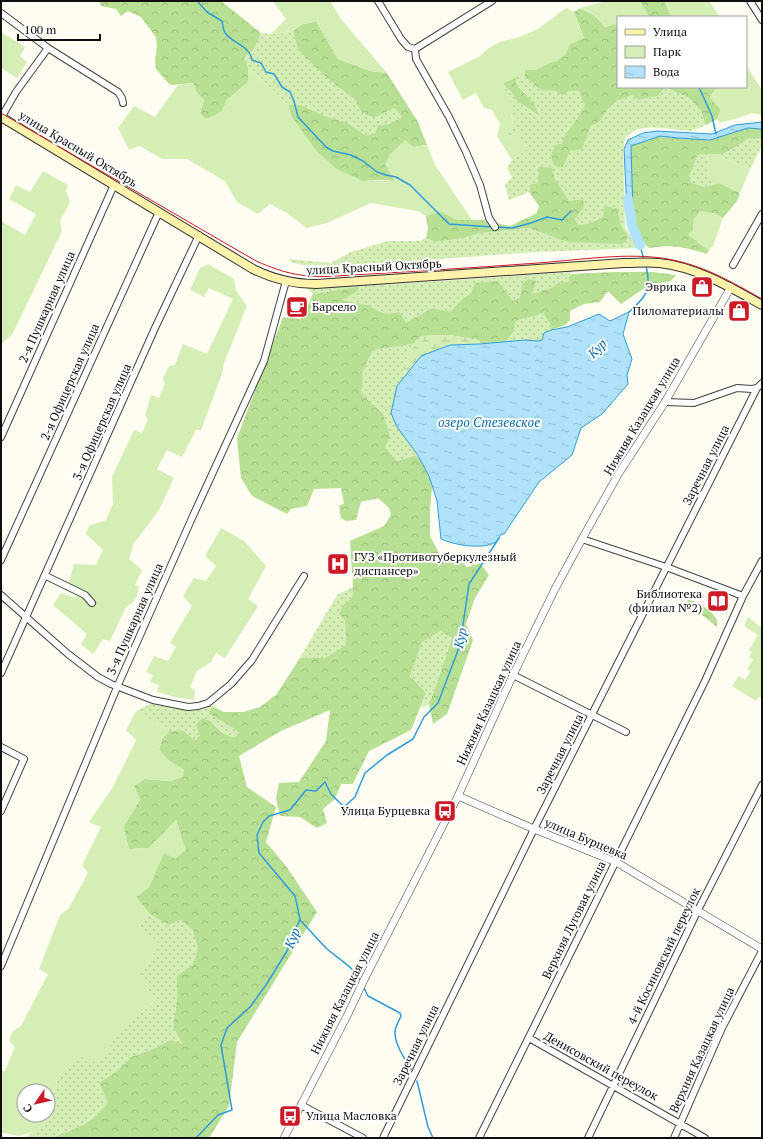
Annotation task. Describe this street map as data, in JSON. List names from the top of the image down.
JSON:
{
  "streets": {
    "main road": ["улица Красный Октябрь"],
    "street": [
      "2-я Пушкарная улица",
      "2-я Офицерская улица",
      "Нижняя Казацкая улица",
      "3-я Офицерская улица",
      "Заречная улица",
      "3-я Пушкарная улица",
      "улица Бурцевка",
      "Верхняя Луговая улица",
      "4-й Косиновский переулок",
      "Верхняя Казацкая улица",
      "Денисовский переулок"
    ]
  },
  "crossings": [
    ["улица Красный Октябрь", "2-я Пушкарная улица"],
    ["улица Красный Октябрь", "2-я Офицерская улица"],
    ["улица Красный Октябрь", "Нижняя Казацкая улица"],
    ["улица Красный Октябрь", "3-я Офицерская улица"],
    ["улица Красный Октябрь", "3-я Пушкарная улица"],
    ["Нижняя Казацкая улица", "улица Бурцевка"],
    ["Заречная улица", "улица Бурцевка"],
    ["улица Бурцевка", "Верхняя Луговая улица"],
    ["улица Бурцевка", "4-й Косиновский переулок"],
    ["улица Бурцевка", "Верхняя Казацкая улица"],
    ["Верхняя Луговая улица", "Денисовский переулок"],
    ["4-й Косиновский переулок", "Денисовский переулок"],
    ["Верхняя Казацкая улица", "Денисовский переулок"]
  ],
  "water": ["Кур", "озеро Стезевское"],
  "places": {
    "shop": ["Эврика", "Пиломатериалы"],
    "cafe": ["Барсело"],
    "hospital": ["ГУЗ «Противотуберкулезный диспансер»"],
    "library": ["Библиотека (филиал №2)"],
    "bus stop": ["Улица Бурцевка", "Улица Масловка"]
  },
  "legend": ["Улица", "Парк", "Вода"],
  "scale_bar": "100 m",
  "north": "bottom left"
}
